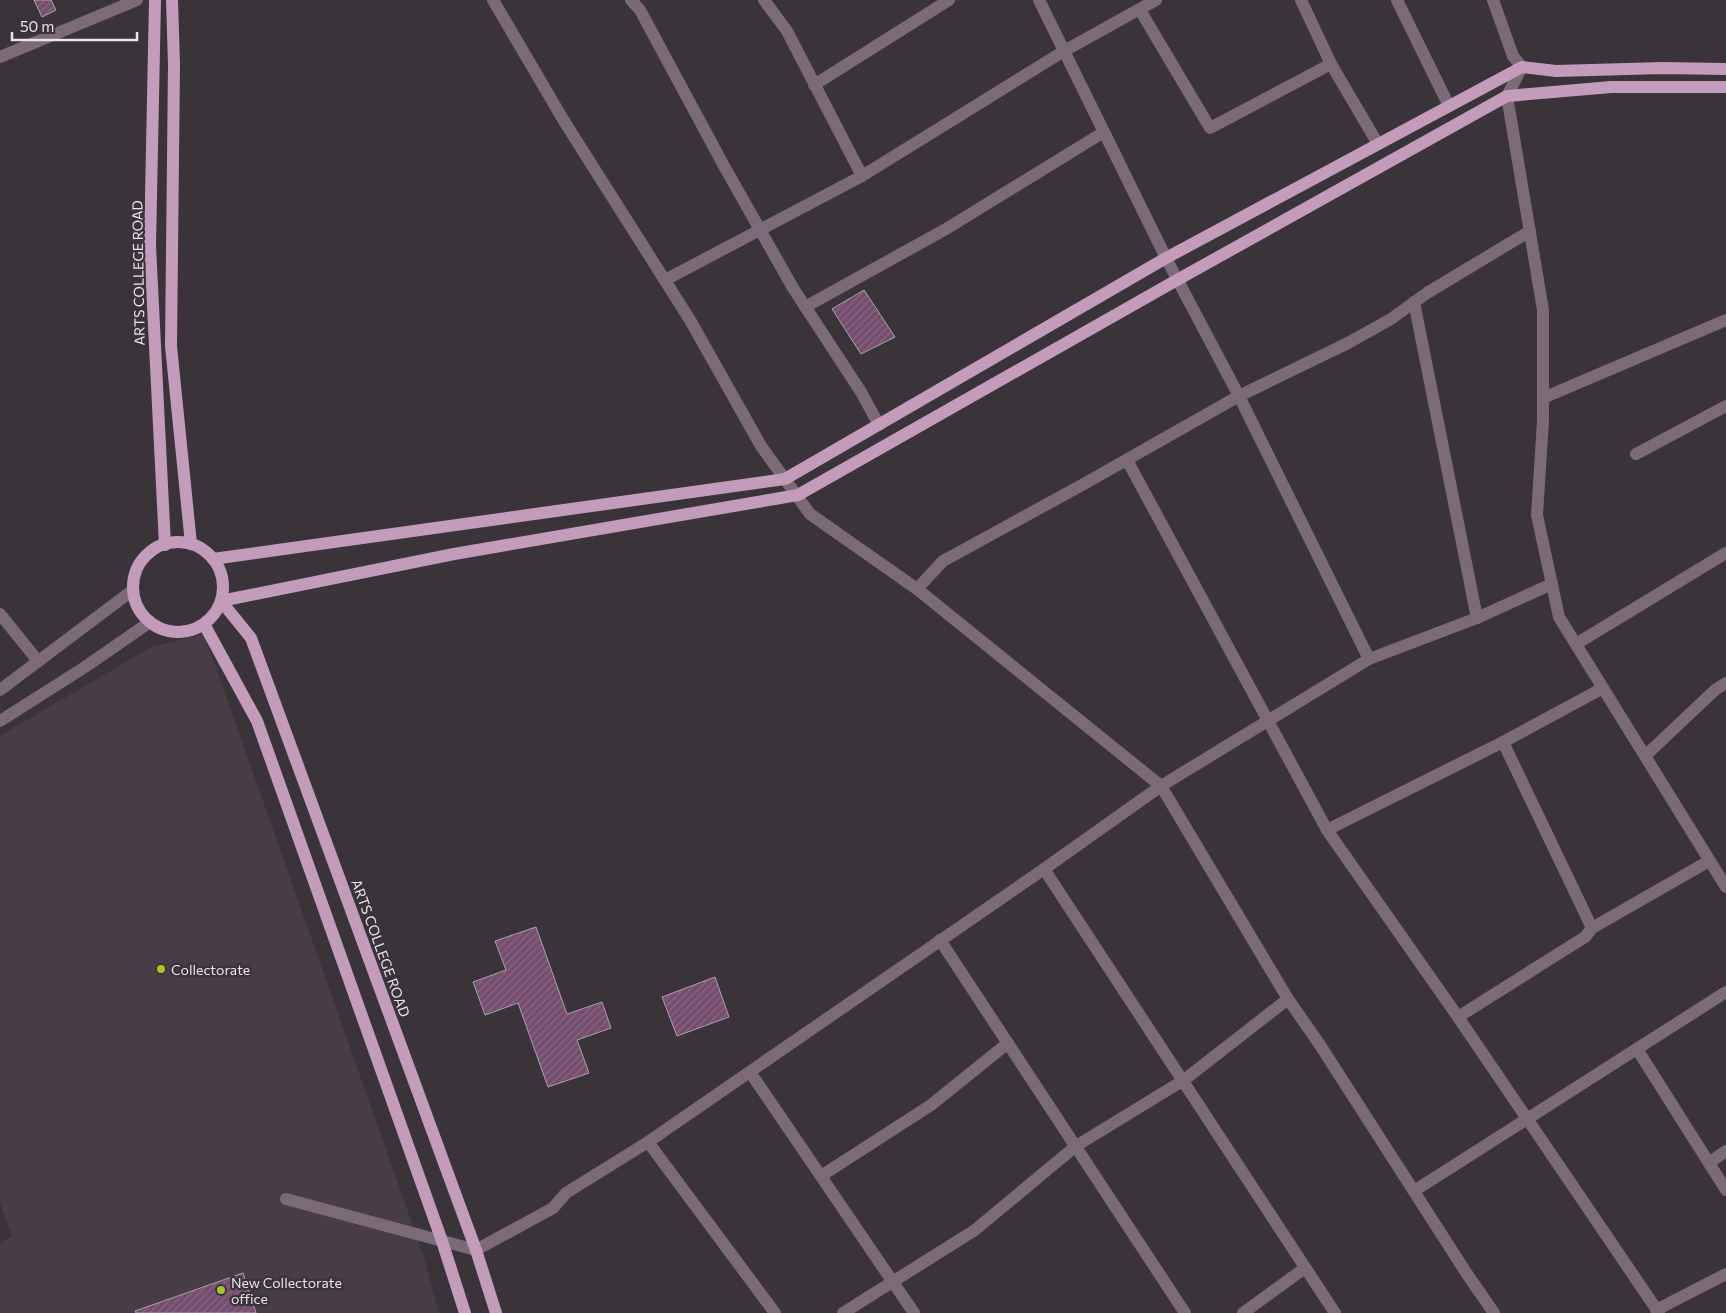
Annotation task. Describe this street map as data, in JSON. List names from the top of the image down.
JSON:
{
  "streets": {
    "main road": ["ARTS COLLEGE ROAD"]
  },
  "places": ["Collectorate", "New Collectorate office"],
  "scale_bar": "50 m"
}
